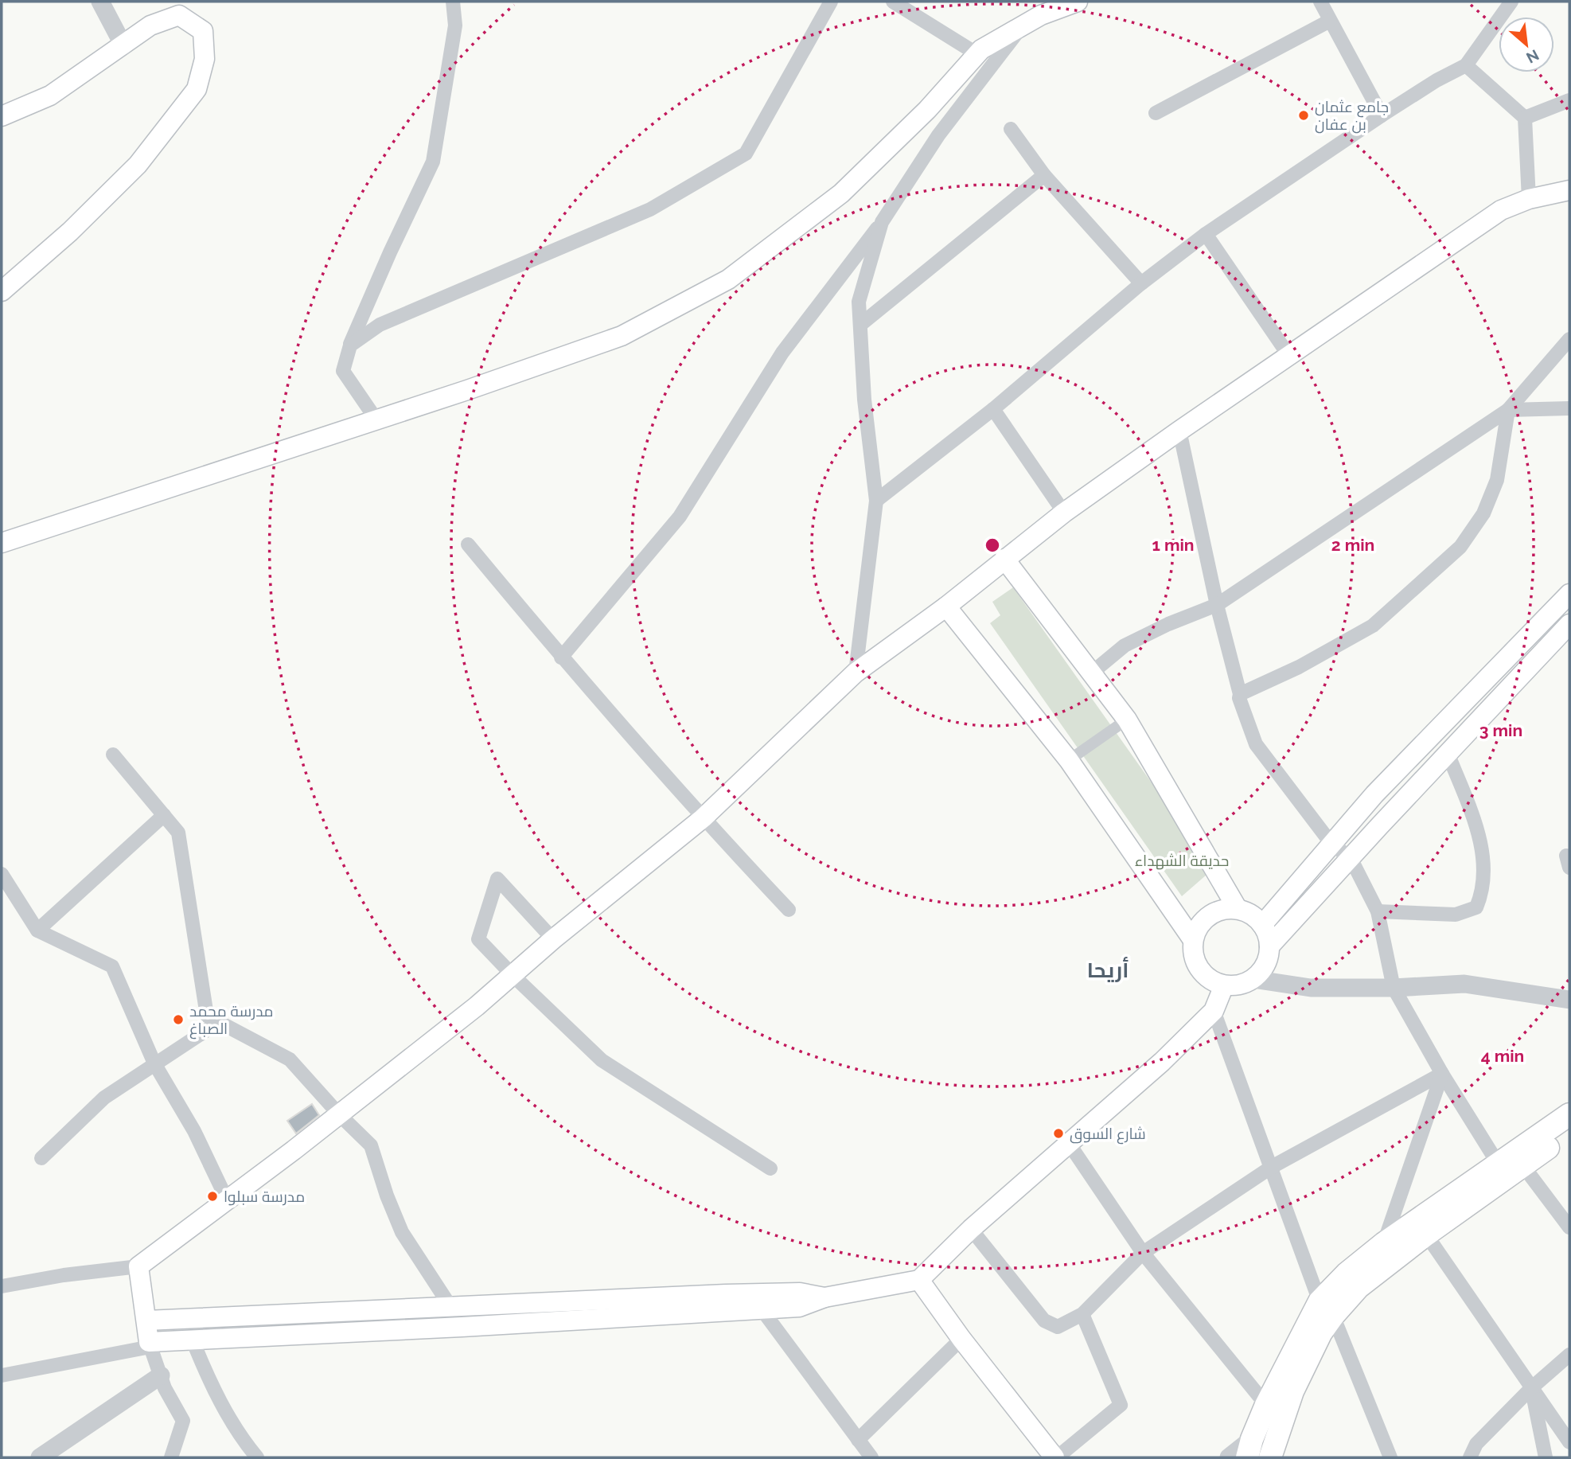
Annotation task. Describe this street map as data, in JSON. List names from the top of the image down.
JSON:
{
  "districts": ["أريحا"],
  "parks": ["حديقة الشهداء"],
  "places": [
    "جامع عثمان بن عفان",
    "مدرسة محمد الصباغ",
    "شارع السوق",
    "مدرسة سبلوا"
  ],
  "north": "bottom right",
  "rings": [
    "1 min",
    "2 min",
    "3 min",
    "4 min"
  ]
}
